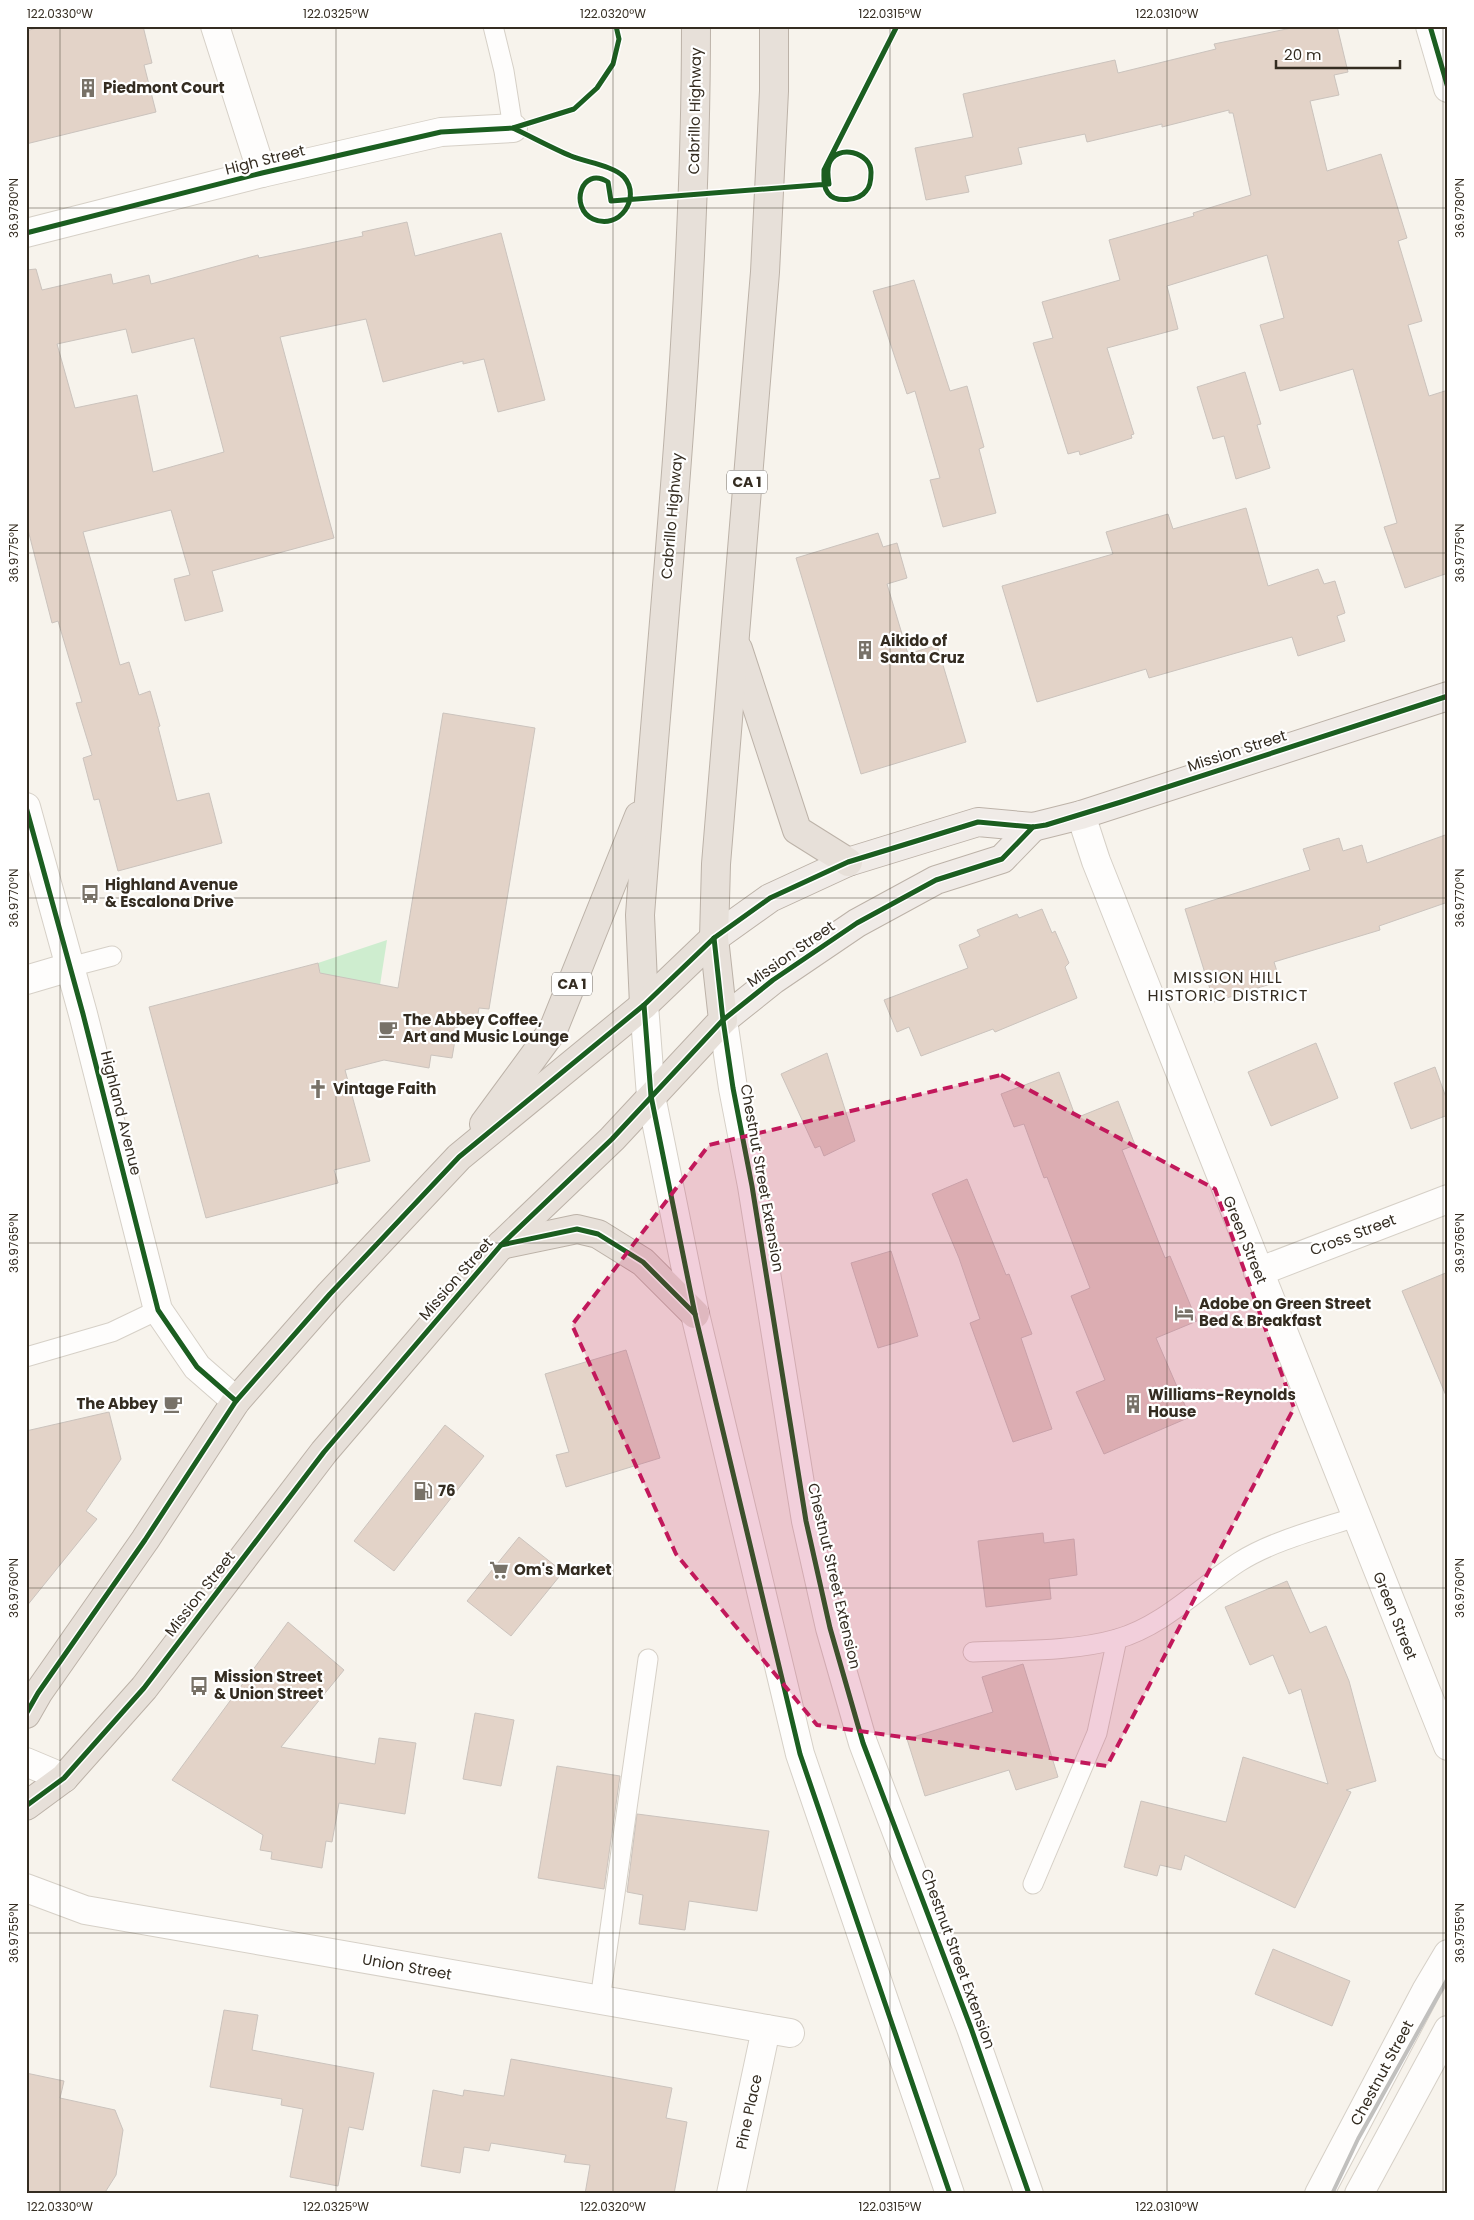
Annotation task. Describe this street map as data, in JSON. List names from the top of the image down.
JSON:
{
  "streets": {
    "highway": [
      "Cabrillo Highway",
      "CA 1",
      "Mission Street",
      "Chestnut Street Extension"
    ],
    "street": [
      "High Street",
      "Highland Avenue",
      "Cross Street",
      "Green Street",
      "Union Street",
      "Chestnut Street",
      "Pine Place"
    ]
  },
  "crossings": [
    ["Cabrillo Highway", "CA 1"],
    ["Cabrillo Highway", "Mission Street"],
    ["CA 1", "Mission Street"],
    ["CA 1", "Chestnut Street Extension"],
    ["Mission Street", "Highland Avenue"],
    ["Mission Street", "Chestnut Street Extension"],
    ["Mission Street", "Green Street"],
    ["Cross Street", "Green Street"],
    ["Union Street", "Pine Place"]
  ],
  "districts": ["MISSION HILL HISTORIC DISTRICT"],
  "places": {
    "building": ["Piedmont Court", "Aikido of Santa Cruz", "Williams-Reynolds House"],
    "bus stop": ["Highland Avenue & Escalona Drive", "Mission Street & Union Street"],
    "cafe": ["The Abbey Coffee, Art and Music Lounge", "The Abbey"],
    "church": ["Vintage Faith"],
    "hotel": ["Adobe on Green Street Bed & Breakfast"],
    "fuel station": ["76"],
    "supermarket": ["Om's Market"]
  },
  "scale_bar": "20 m",
  "coordinates": [
    "122.0330°W",
    "122.0325°W",
    "122.0320°W",
    "122.0315°W",
    "122.0310°W",
    "36.9780°N",
    "36.9775°N",
    "36.9770°N",
    "36.9765°N",
    "36.9760°N",
    "36.9755°N"
  ]
}
